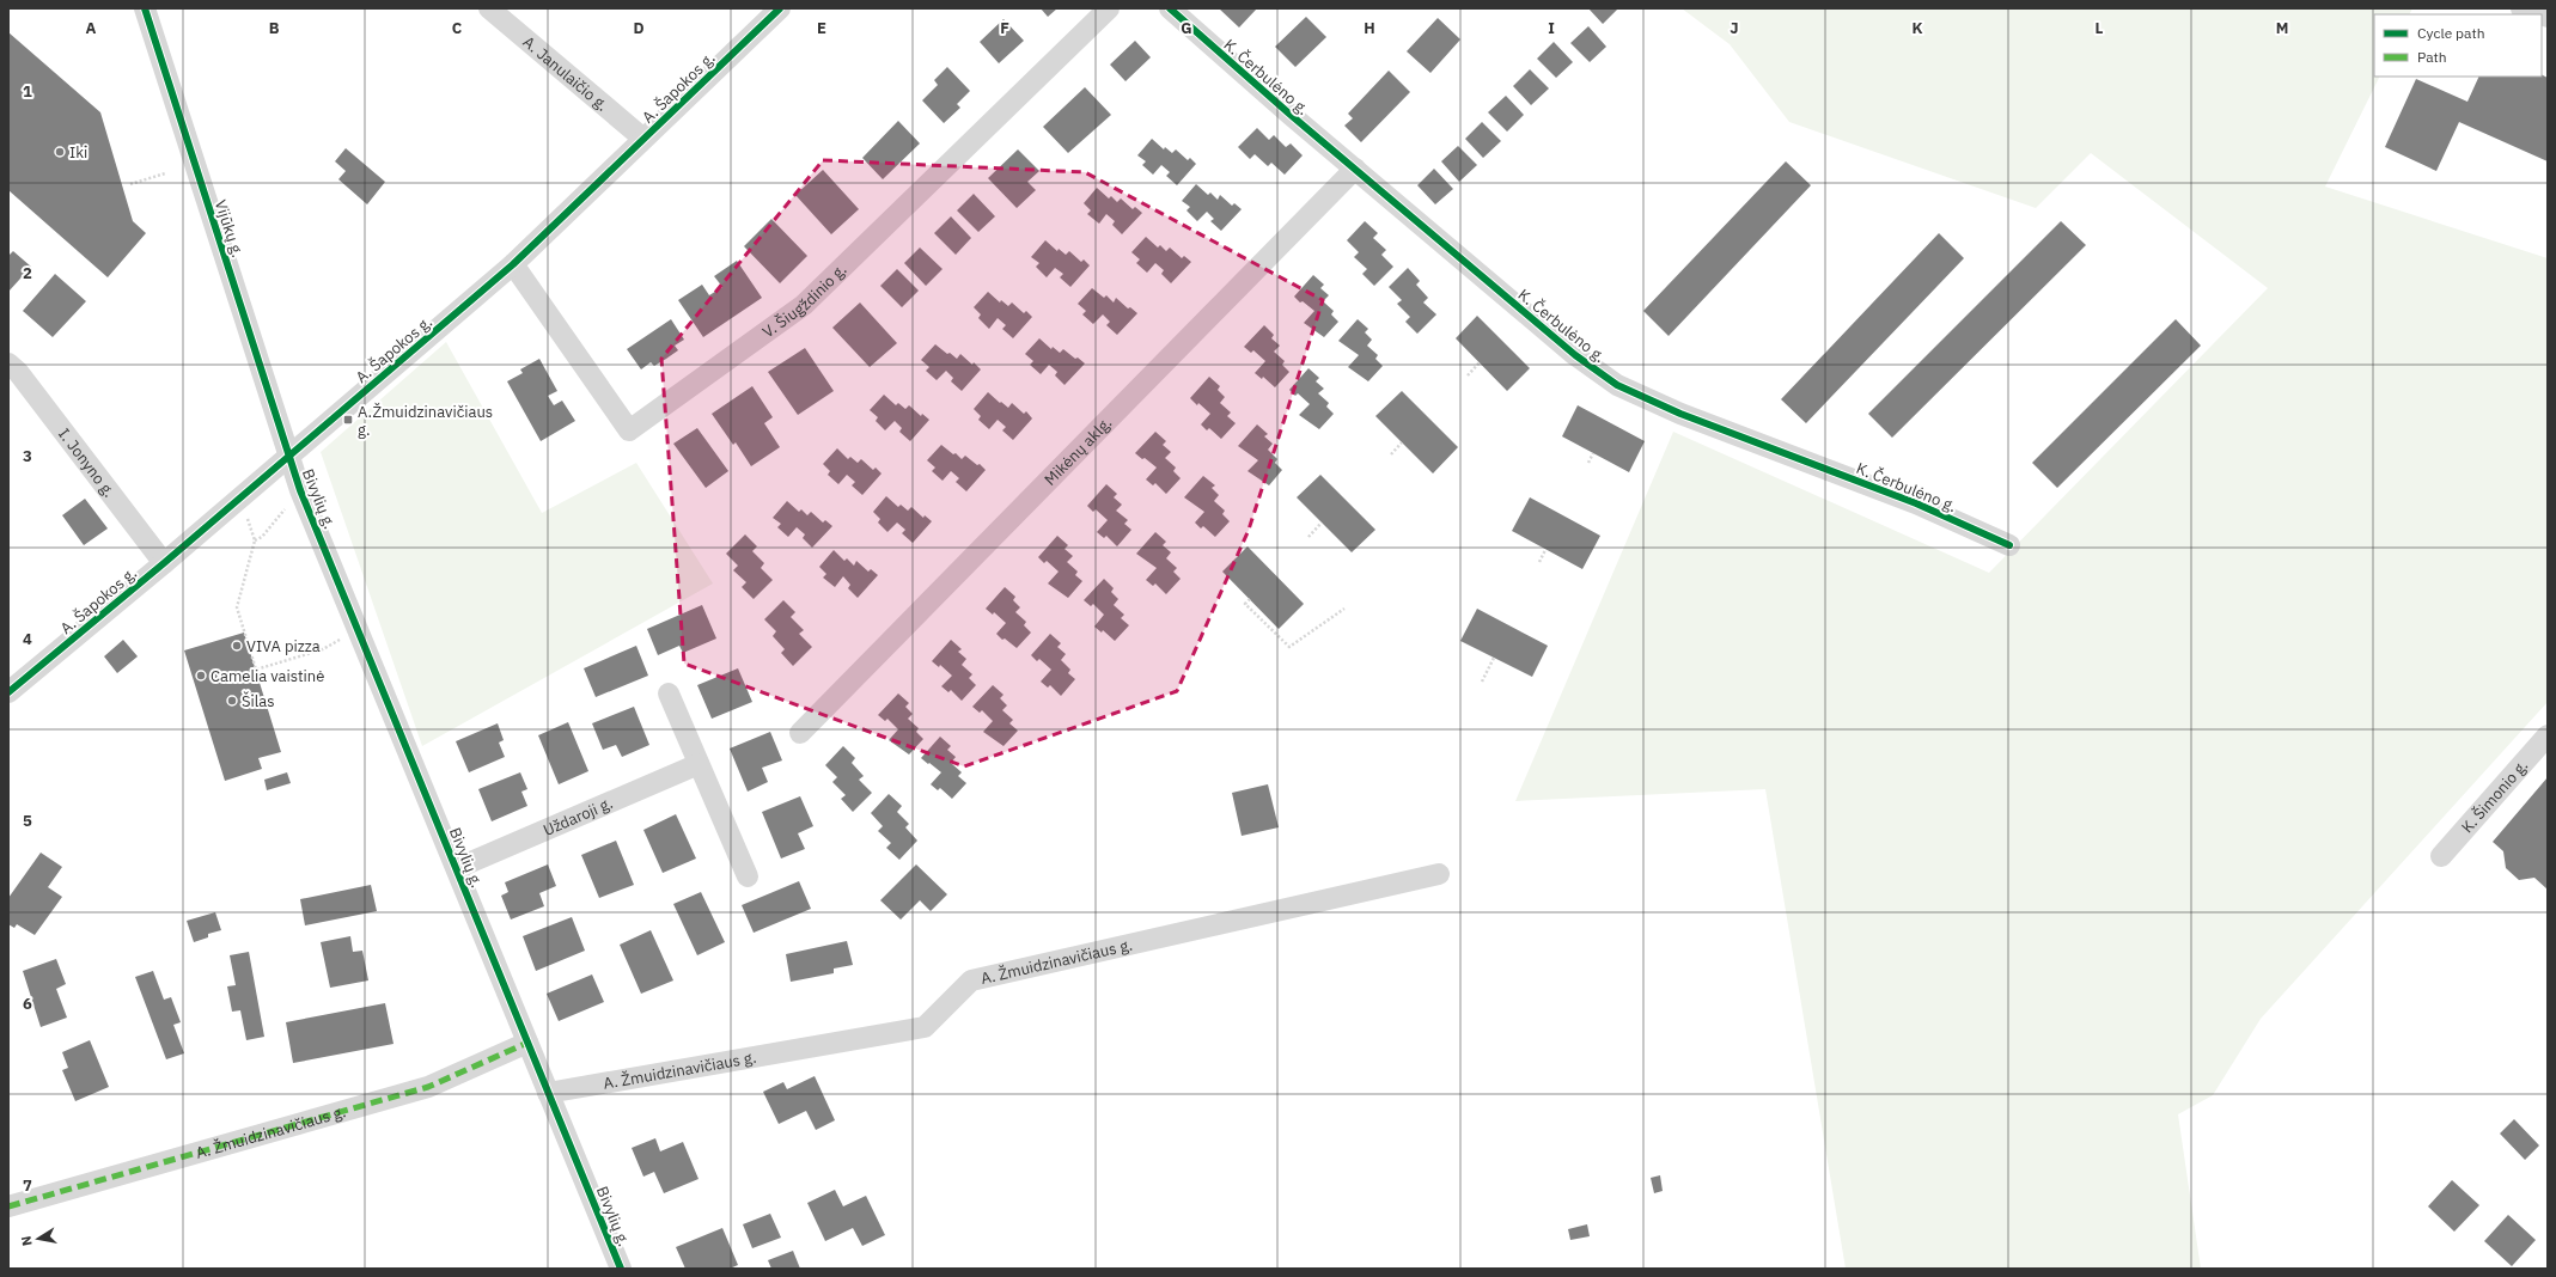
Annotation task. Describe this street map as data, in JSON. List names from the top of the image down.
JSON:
{
  "streets": {
    "street": [
      "A. Janulaičio g.",
      "K. Čerbulėno g.",
      "A. Šapokos g.",
      "Vijūkų g.",
      "V. Šiugždinio g.",
      "Mikėnų aklg.",
      "I. Jonyno g.",
      "Bivylių g.",
      "K. Šimonio g.",
      "Uždaroji g.",
      "A. Žmuidzinavičiaus g."
    ]
  },
  "crossings": [
    ["A. Janulaičio g.", "A. Šapokos g."],
    ["K. Čerbulėno g.", "Mikėnų aklg."],
    ["A. Šapokos g.", "Vijūkų g."],
    ["A. Šapokos g.", "V. Šiugždinio g."],
    ["A. Šapokos g.", "I. Jonyno g."],
    ["A. Šapokos g.", "Bivylių g."],
    ["Vijūkų g.", "Bivylių g."],
    ["Bivylių g.", "Uždaroji g."],
    ["Bivylių g.", "A. Žmuidzinavičiaus g."]
  ],
  "places": {
    "other": [
      "Iki",
      "VIVA pizza",
      "Camelia vaistinė",
      "Šilas"
    ],
    "transit": ["A.Žmuidzinavičiaus g."]
  },
  "legend": ["Cycle path", "Path"],
  "north": "left",
  "grid": {
    "columns": [
      "A",
      "B",
      "C",
      "D",
      "E",
      "F",
      "G",
      "H",
      "I",
      "J",
      "K",
      "L",
      "M"
    ],
    "rows": [
      "1",
      "2",
      "3",
      "4",
      "5",
      "6",
      "7"
    ]
  }
}
